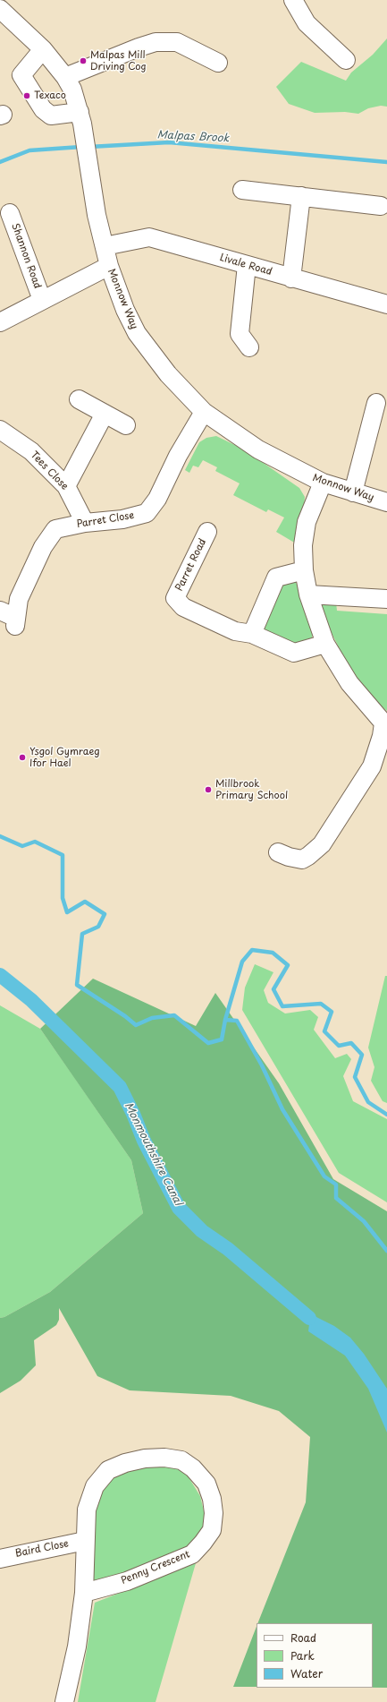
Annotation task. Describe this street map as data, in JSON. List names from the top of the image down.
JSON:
{
  "streets": {
    "street": [
      "Shannon Road",
      "Livale Road",
      "Monnow Way",
      "Tees Close",
      "Parret Close",
      "Parret Road",
      "Baird Close",
      "Penny Crescent"
    ]
  },
  "crossings": [
    ["Shannon Road", "Monnow Way"],
    ["Livale Road", "Monnow Way"],
    ["Monnow Way", "Parret Close"],
    ["Tees Close", "Parret Close"],
    ["Baird Close", "Penny Crescent"]
  ],
  "water": ["Malpas Brook", "Monmouthshire Canal"],
  "places": [
    "Malpas Mill Driving Cog",
    "Texaco",
    "Ysgol Gymraeg Ifor Hael",
    "Millbrook Primary School"
  ],
  "legend": ["Road", "Park", "Water"]
}
